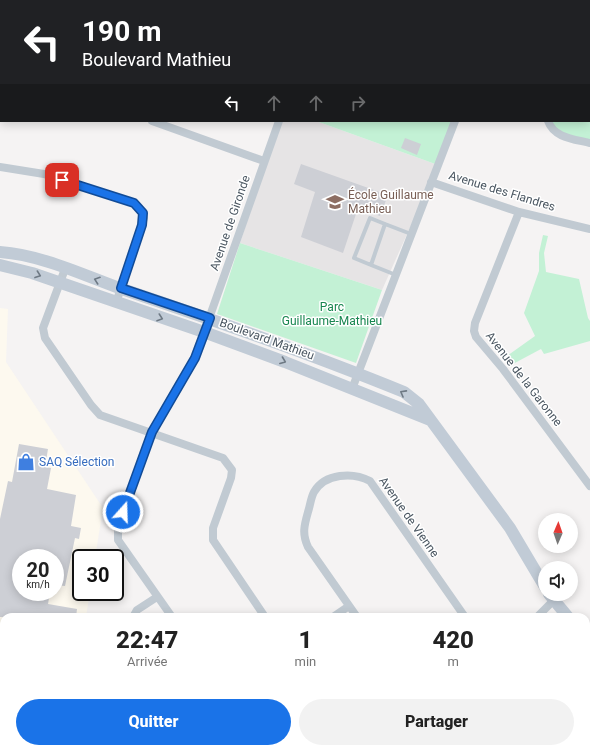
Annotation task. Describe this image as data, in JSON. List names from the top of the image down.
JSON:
{
  "streets": {
    "street": [
      "Avenue des Flandres",
      "Avenue de Gironde",
      "Boulevard Mathieu",
      "Avenue de la Garonne",
      "Avenue de Vienne"
    ]
  },
  "crossings": [
    ["Avenue des Flandres", "Avenue de la Garonne"],
    ["Avenue de Gironde", "Boulevard Mathieu"]
  ],
  "parks": ["Parc Guillaume-Mathieu"],
  "places": {
    "school or university": ["École Guillaume Mathieu"],
    "shop": ["SAQ Sélection"]
  },
  "north": "top",
  "page": {
    "turn": ["190 m", "Boulevard Mathieu"],
    "speed": "20 km/h",
    "limit": "30",
    "eta": [
      "22:47",
      "Arrivée",
      "1",
      "min",
      "420",
      "m"
    ],
    "buttons": ["Quitter", "Partager"]
  }
}
